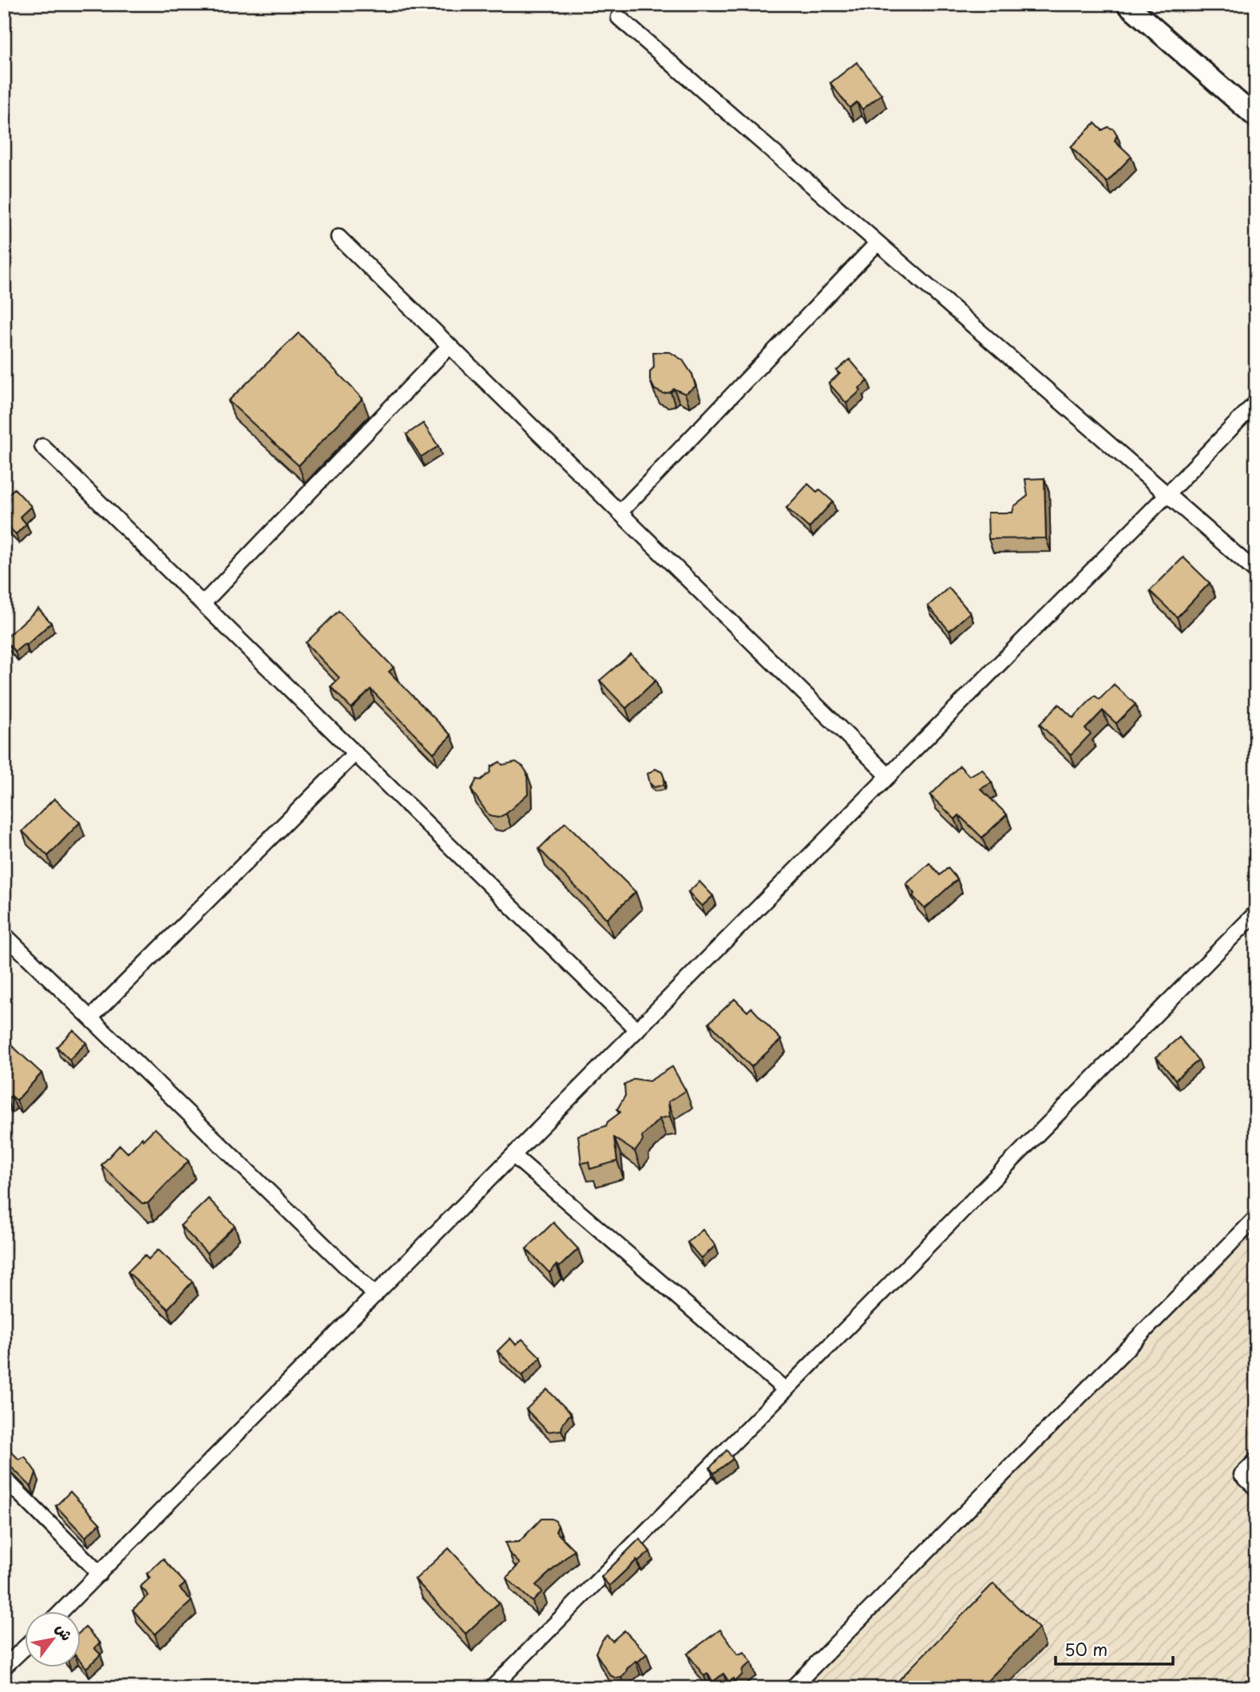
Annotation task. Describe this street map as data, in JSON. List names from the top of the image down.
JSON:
{
  "scale_bar": "50 m",
  "north": "top right"
}
